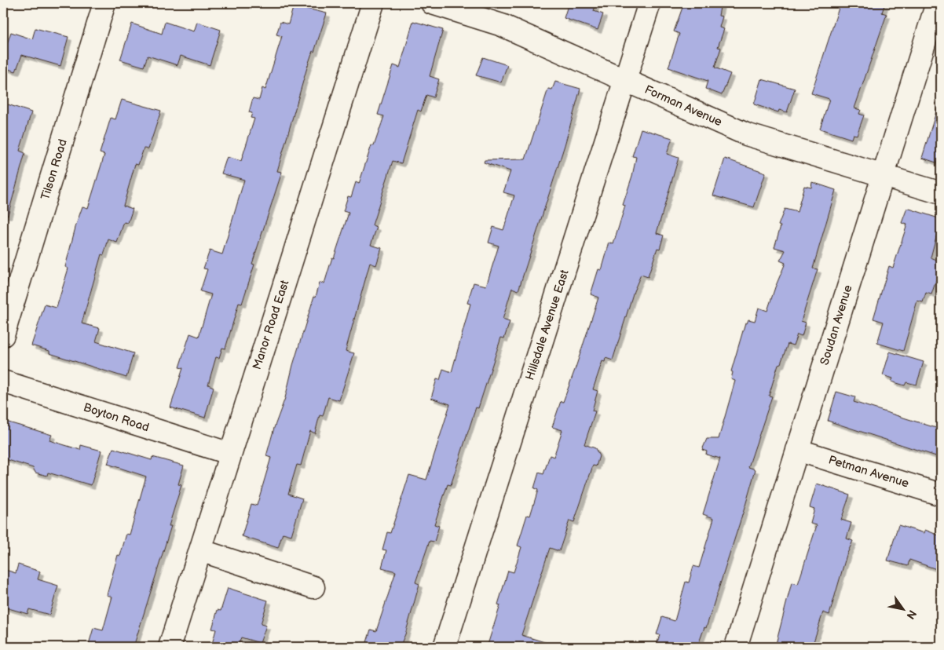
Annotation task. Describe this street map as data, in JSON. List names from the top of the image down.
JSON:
{
  "streets": {
    "street": [
      "Forman Avenue",
      "Tilson Road",
      "Manor Road East",
      "Hillsdale Avenue East",
      "Soudan Avenue",
      "Boyton Road",
      "Petman Avenue"
    ]
  },
  "crossings": [
    ["Forman Avenue", "Hillsdale Avenue East"],
    ["Forman Avenue", "Soudan Avenue"],
    ["Manor Road East", "Boyton Road"],
    ["Soudan Avenue", "Petman Avenue"]
  ],
  "north": "bottom right"
}
